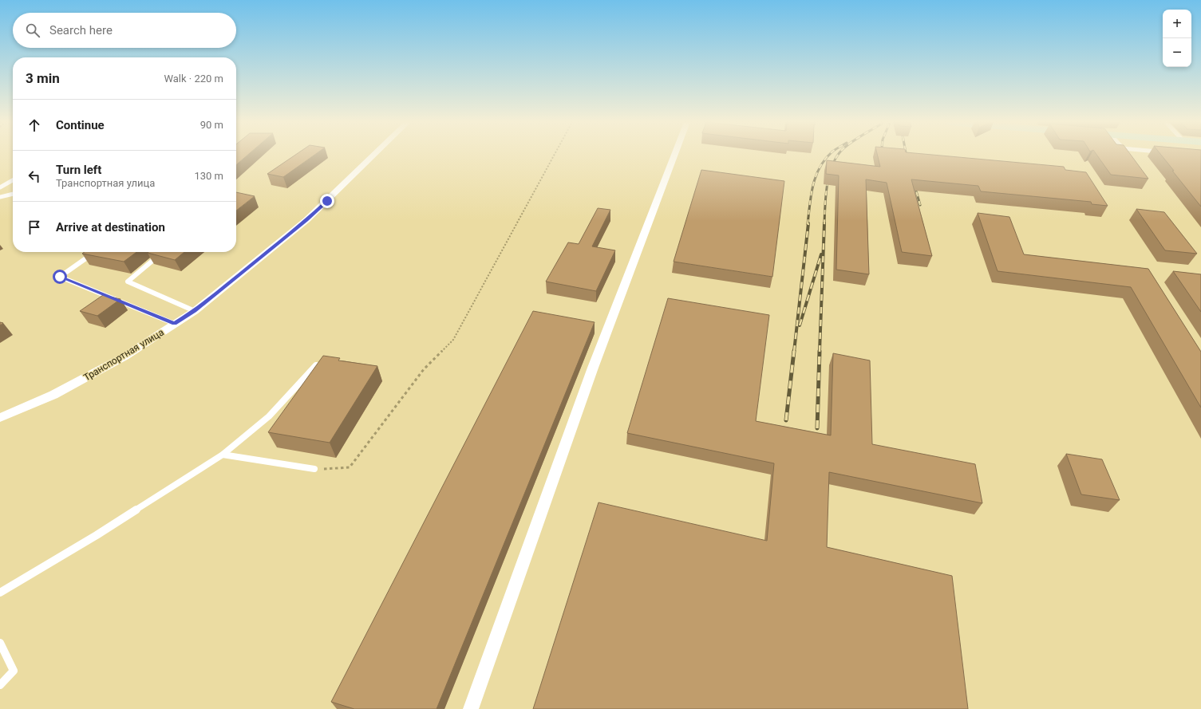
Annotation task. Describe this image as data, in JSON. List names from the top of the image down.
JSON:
{
  "streets": {
    "street": ["Транспортная улица"]
  },
  "page": {
    "map_buttons": ["+", "−"],
    "search": "Search here",
    "heading": ["3 min", "Walk · 220 m"],
    "list": [
      ["Continue", "90 m"],
      ["Turn left", "Транспортная улица", "130 m"],
      "Arrive at destination"
    ]
  }
}
